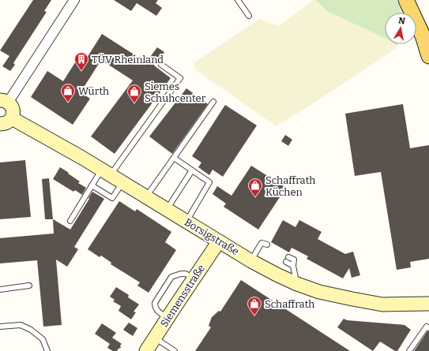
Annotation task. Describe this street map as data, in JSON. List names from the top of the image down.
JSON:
{
  "streets": {
    "street": ["Borsigstraße", "Siemensstraße"]
  },
  "crossings": [
    ["Borsigstraße", "Siemensstraße"]
  ],
  "places": {
    "building": ["TÜV Rheinland"],
    "shop": [
      "Würth",
      "Siemes Schuhcenter",
      "Schaffrath Küchen",
      "Schaffrath"
    ]
  },
  "north": "top"
}
